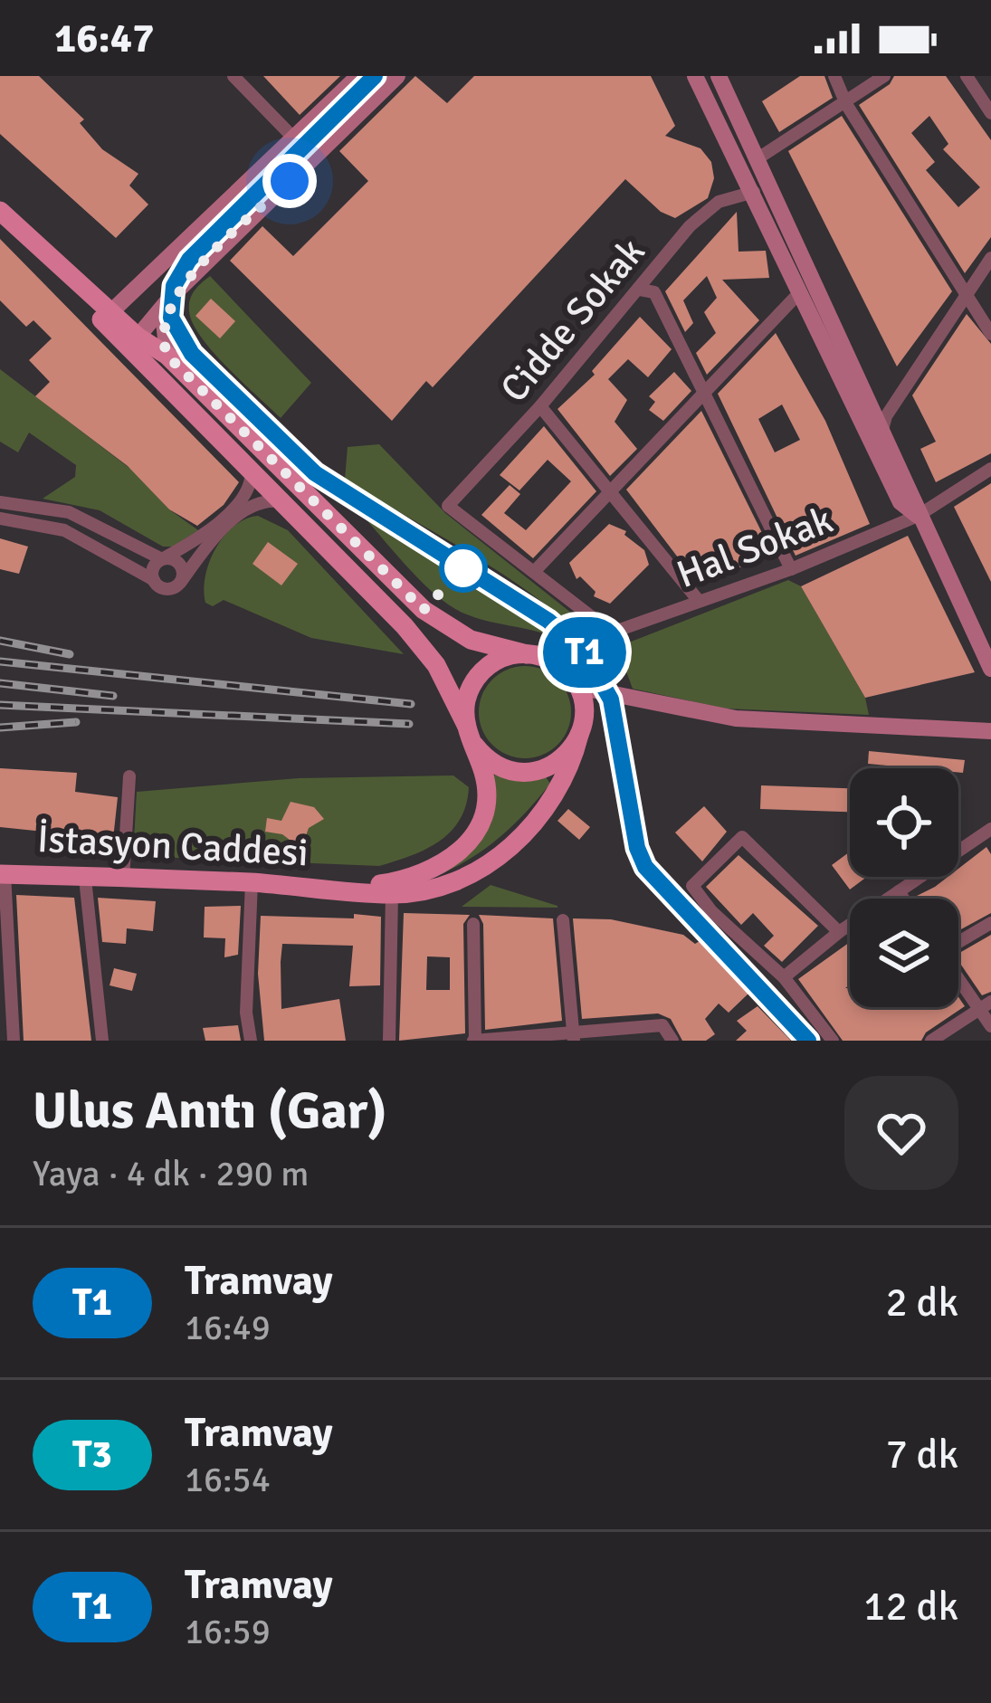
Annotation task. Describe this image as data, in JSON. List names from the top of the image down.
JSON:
{
  "streets": {
    "main road": ["İstasyon Caddesi"],
    "street": ["Cidde Sokak", "Hal Sokak"]
  },
  "crossings": [
    ["Cidde Sokak", "Hal Sokak"]
  ],
  "lines": ["tram line T1"],
  "page": {
    "status": "16:47",
    "on_map": "T1",
    "heading": ["Ulus Anıtı (Gar)", "Yaya · 4 dk · 290 m"],
    "list": [
      {
        "mark": "T1",
        "name": "Tramvay",
        "note": "16:49",
        "value": "2 dk"
      },
      {
        "mark": "T3",
        "name": "Tramvay",
        "note": "16:54",
        "value": "7 dk"
      },
      {
        "mark": "T1",
        "name": "Tramvay",
        "note": "16:59",
        "value": "12 dk"
      }
    ]
  }
}
